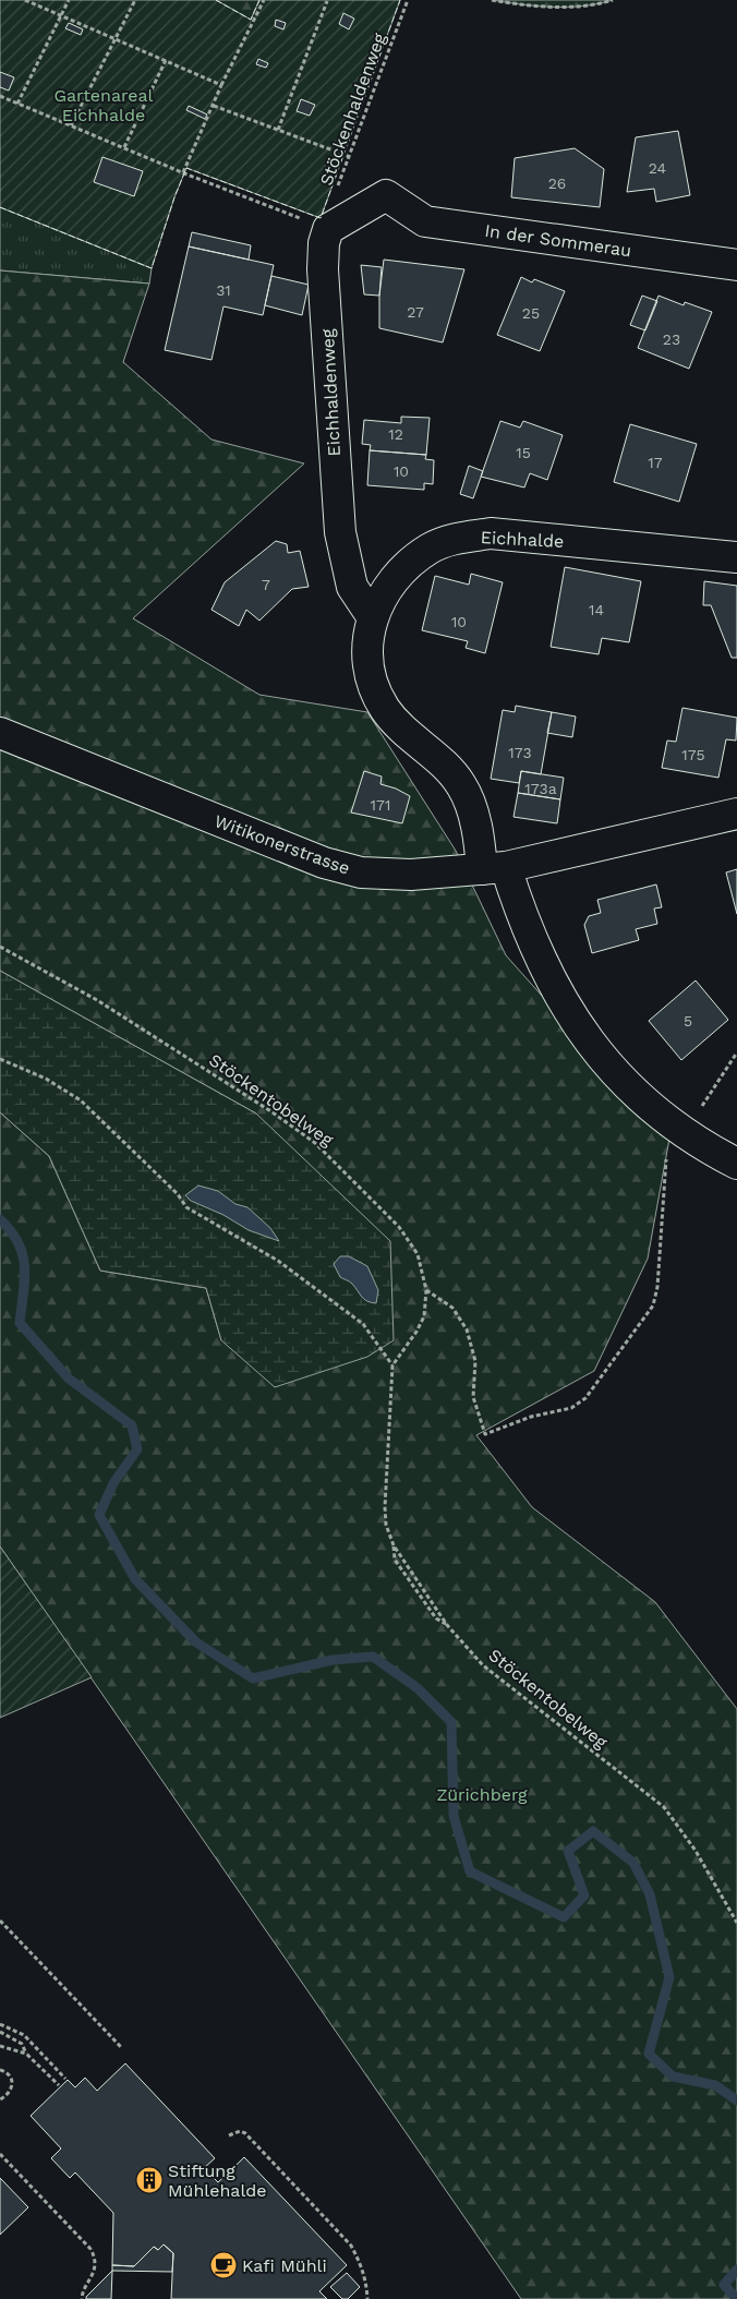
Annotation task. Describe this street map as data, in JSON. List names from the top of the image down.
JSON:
{
  "streets": {
    "street": [
      "In der Sommerau",
      "Eichhaldenweg",
      "Eichhalde",
      "Witikonerstrasse"
    ],
    "path": ["Stöckenhaldenweg", "Stöckentobelweg"]
  },
  "crossings": [
    ["Stöckenhaldenweg", "In der Sommerau"],
    ["Stöckenhaldenweg", "Eichhaldenweg"],
    ["In der Sommerau", "Eichhaldenweg"],
    ["Eichhaldenweg", "Eichhalde"],
    ["Eichhalde", "Witikonerstrasse"]
  ],
  "parks": ["Gartenareal Eichhalde", "Zürichberg"],
  "places": {
    "building": ["Stiftung Mühlehalde"],
    "cafe": ["Kafi Mühli"]
  },
  "house_numbers": [
    "24",
    "26",
    "31",
    "27",
    "25",
    "23",
    "12",
    "15",
    "17",
    "10",
    "7",
    "14",
    "10",
    "173",
    "175",
    "173a",
    "171",
    "5"
  ]
}
